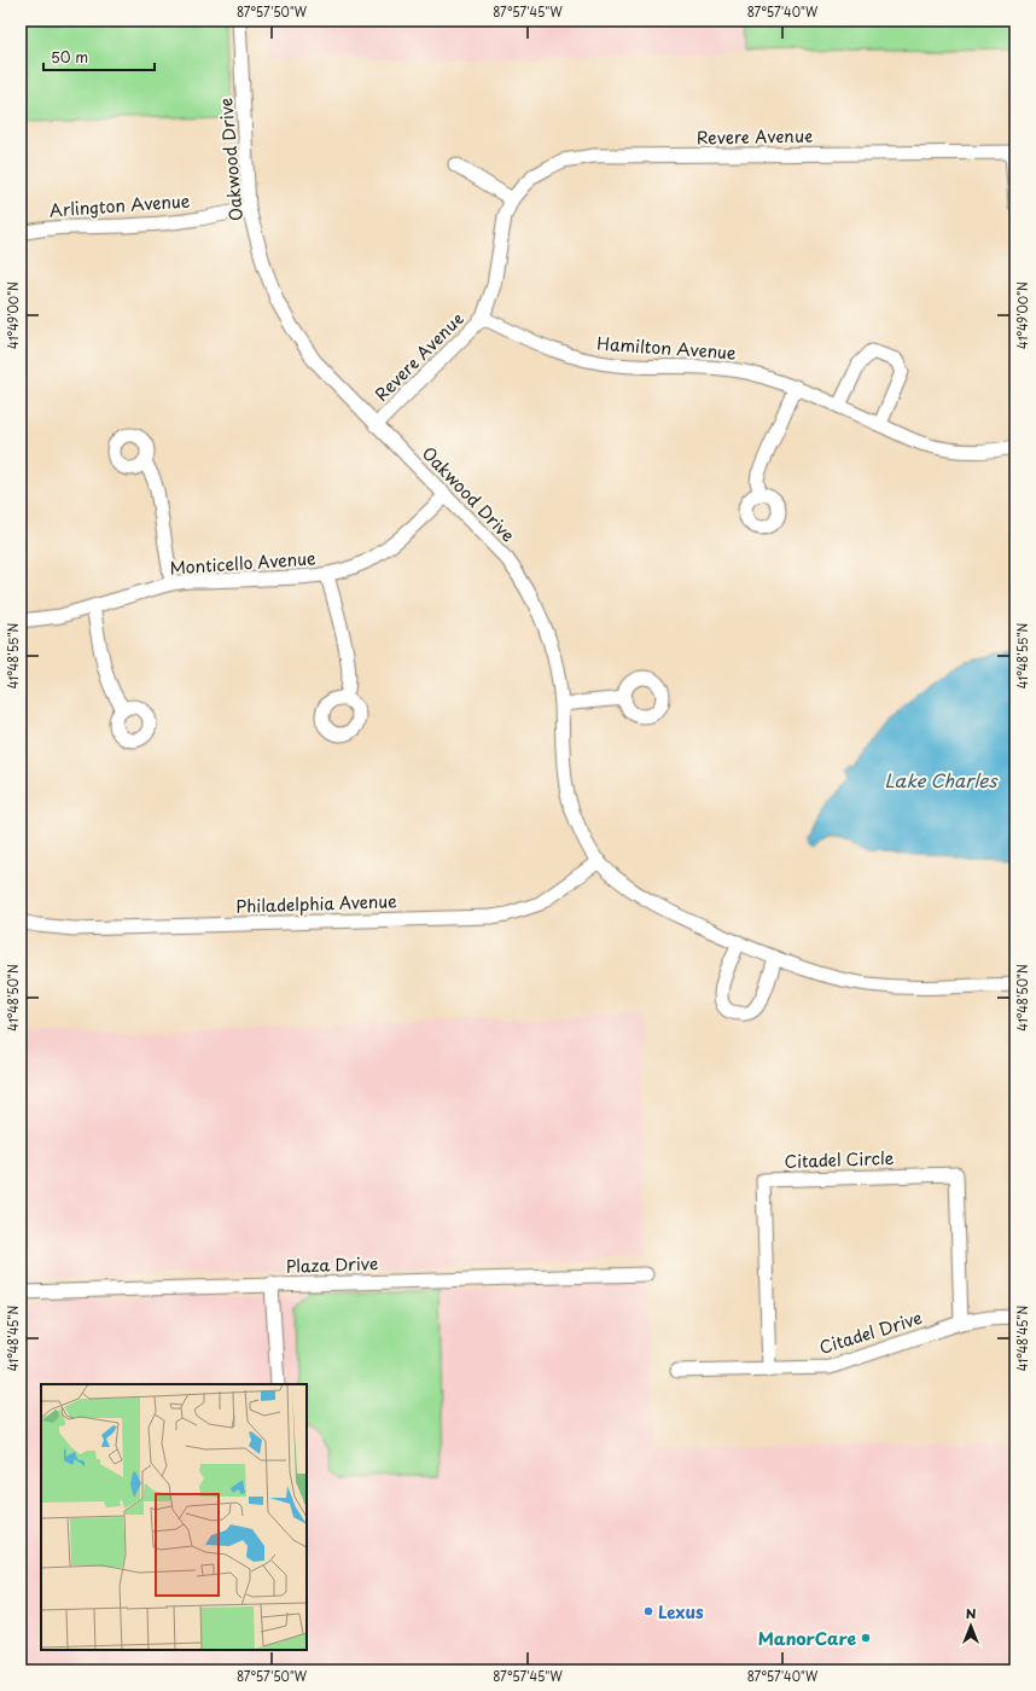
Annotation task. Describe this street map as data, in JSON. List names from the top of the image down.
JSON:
{
  "streets": {
    "street": [
      "Revere Avenue",
      "Oakwood Drive",
      "Arlington Avenue",
      "Hamilton Avenue",
      "Monticello Avenue",
      "Philadelphia Avenue",
      "Citadel Circle",
      "Plaza Drive",
      "Citadel Drive"
    ]
  },
  "crossings": [
    ["Revere Avenue", "Oakwood Drive"],
    ["Revere Avenue", "Hamilton Avenue"],
    ["Oakwood Drive", "Arlington Avenue"],
    ["Oakwood Drive", "Monticello Avenue"],
    ["Oakwood Drive", "Philadelphia Avenue"],
    ["Citadel Circle", "Citadel Drive"]
  ],
  "water": ["Lake Charles"],
  "places": ["Lexus", "ManorCare"],
  "scale_bar": "50 m",
  "north": "top",
  "coordinates": [
    "87°57'50\"W",
    "87°57'45\"W",
    "87°57'40\"W",
    "41°49'00\"N",
    "41°48'55\"N",
    "41°48'50\"N",
    "41°48'45\"N"
  ]
}
